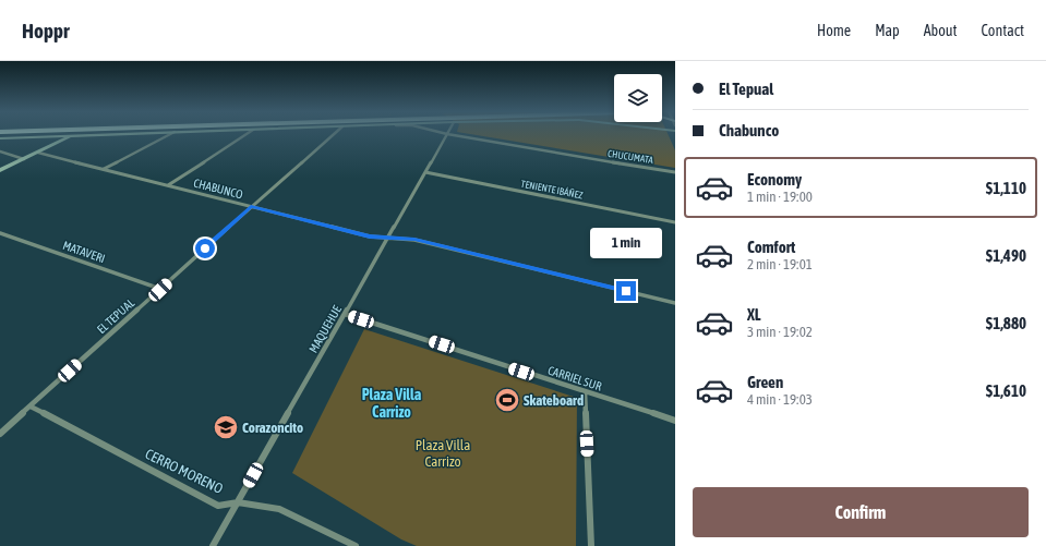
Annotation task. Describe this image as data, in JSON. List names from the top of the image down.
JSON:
{
  "streets": {
    "street": [
      "CHUCUMATA",
      "CHABUNCO",
      "TENIENTE IBÁÑEZ",
      "MATAVERI",
      "EL TEPUAL",
      "MAQUEHUE",
      "CARRIEL SUR",
      "CERRO MORENO"
    ]
  },
  "crossings": [
    ["CHUCUMATA", "MAQUEHUE"],
    ["CHABUNCO", "EL TEPUAL"],
    ["CHABUNCO", "MAQUEHUE"],
    ["TENIENTE IBÁÑEZ", "MAQUEHUE"],
    ["MATAVERI", "EL TEPUAL"],
    ["EL TEPUAL", "CERRO MORENO"],
    ["MAQUEHUE", "CARRIEL SUR"],
    ["MAQUEHUE", "CERRO MORENO"]
  ],
  "districts": ["Plaza Villa Carrizo"],
  "parks": ["Plaza Villa Carrizo"],
  "places": {
    "sports": ["Skateboard"],
    "school or university": ["Corazoncito"]
  },
  "page": {
    "header": "Hoppr",
    "nav": [
      "Home",
      "Map",
      "About",
      "Contact"
    ],
    "banner": ["El Tepual", "Chabunco"],
    "list": [
      {
        "name": "Economy",
        "note": "1 min · 19:00",
        "value": "$1,110"
      },
      {
        "name": "Comfort",
        "note": "2 min · 19:01",
        "value": "$1,490"
      },
      {
        "name": "XL",
        "note": "3 min · 19:02",
        "value": "$1,880"
      },
      {
        "name": "Green",
        "note": "4 min · 19:03",
        "value": "$1,610"
      }
    ],
    "bubble": "1 min",
    "buttons": "Confirm"
  }
}
